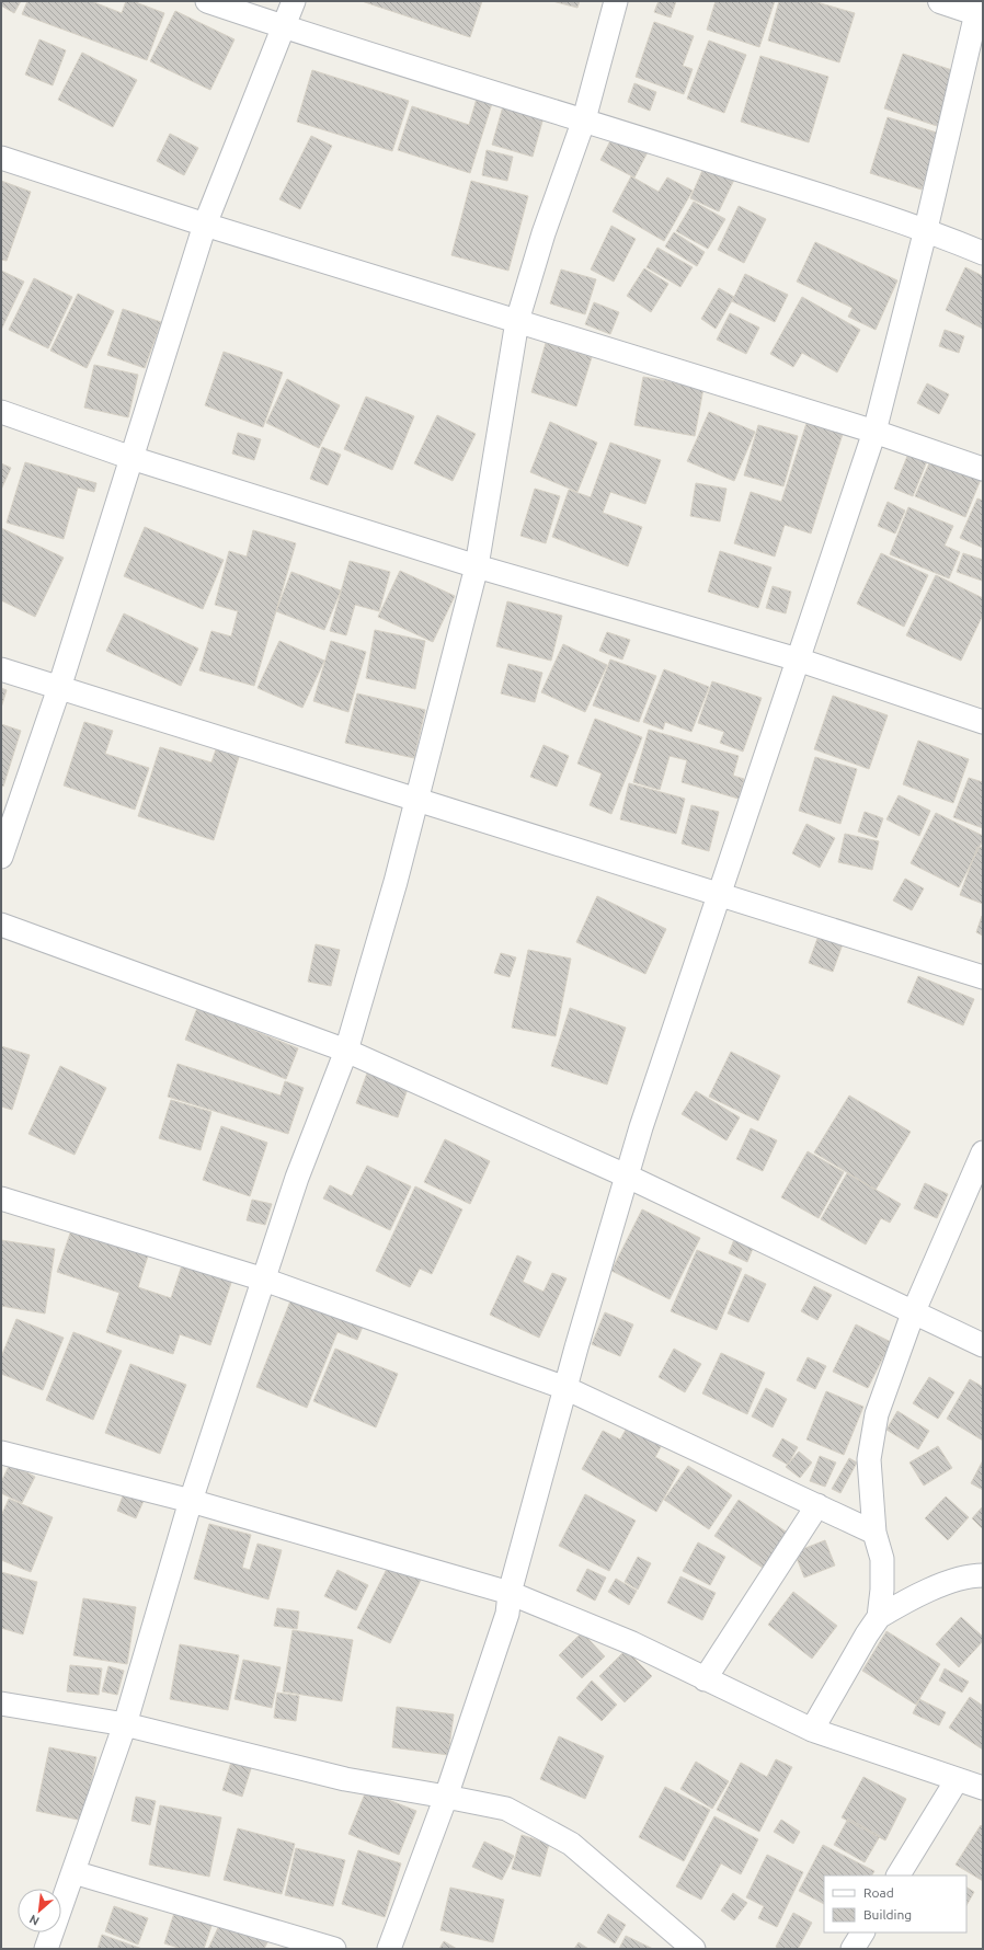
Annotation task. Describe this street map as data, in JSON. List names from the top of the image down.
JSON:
{
  "legend": ["Road", "Building"],
  "north": "bottom left"
}
